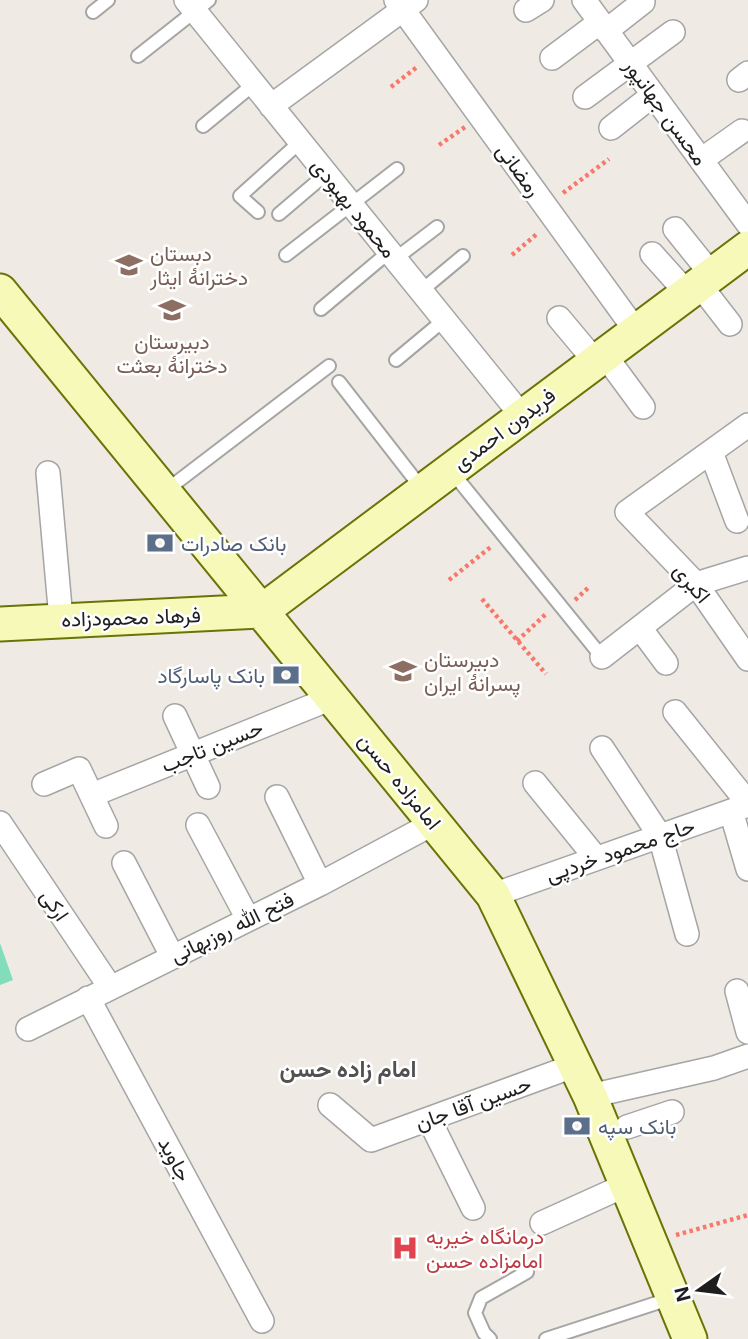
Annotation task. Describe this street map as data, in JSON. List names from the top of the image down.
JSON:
{
  "streets": {
    "main road": ["فریدون احمدی", "فرهاد محمودزاده", "امامزاده حسن"],
    "street": [
      "محسن جهانپور",
      "رمضانی",
      "محمود بهبودی",
      "اکبری",
      "حسین تاجب",
      "حاج محمود خردپی",
      "ارکی",
      "فتح الله روزبهانی",
      "حسین آقا جان",
      "جاوید"
    ]
  },
  "crossings": [
    ["رمضانی", "فریدون احمدی"],
    ["محمود بهبودی", "فریدون احمدی"],
    ["فریدون احمدی", "فرهاد محمودزاده"],
    ["فریدون احمدی", "امامزاده حسن"],
    ["فرهاد محمودزاده", "امامزاده حسن"],
    ["حسین تاجب", "امامزاده حسن"],
    ["امامزاده حسن", "حاج محمود خردپی"],
    ["امامزاده حسن", "فتح الله روزبهانی"],
    ["امامزاده حسن", "حسین آقا جان"],
    ["ارکی", "فتح الله روزبهانی"],
    ["فتح الله روزبهانی", "جاوید"]
  ],
  "districts": ["امام زاده حسن"],
  "places": {
    "school or university": ["دبستان دخترانهٔ ایثار", "دبیرستان دخترانهٔ بعثت", "دبیرستان پسرانهٔ ایران"],
    "bank": ["بانک صادرات", "بانک پاسارگاد", "بانک سپه"],
    "hospital": ["درمانگاه خیریه امامزاده حسن"]
  },
  "north": "left"
}
